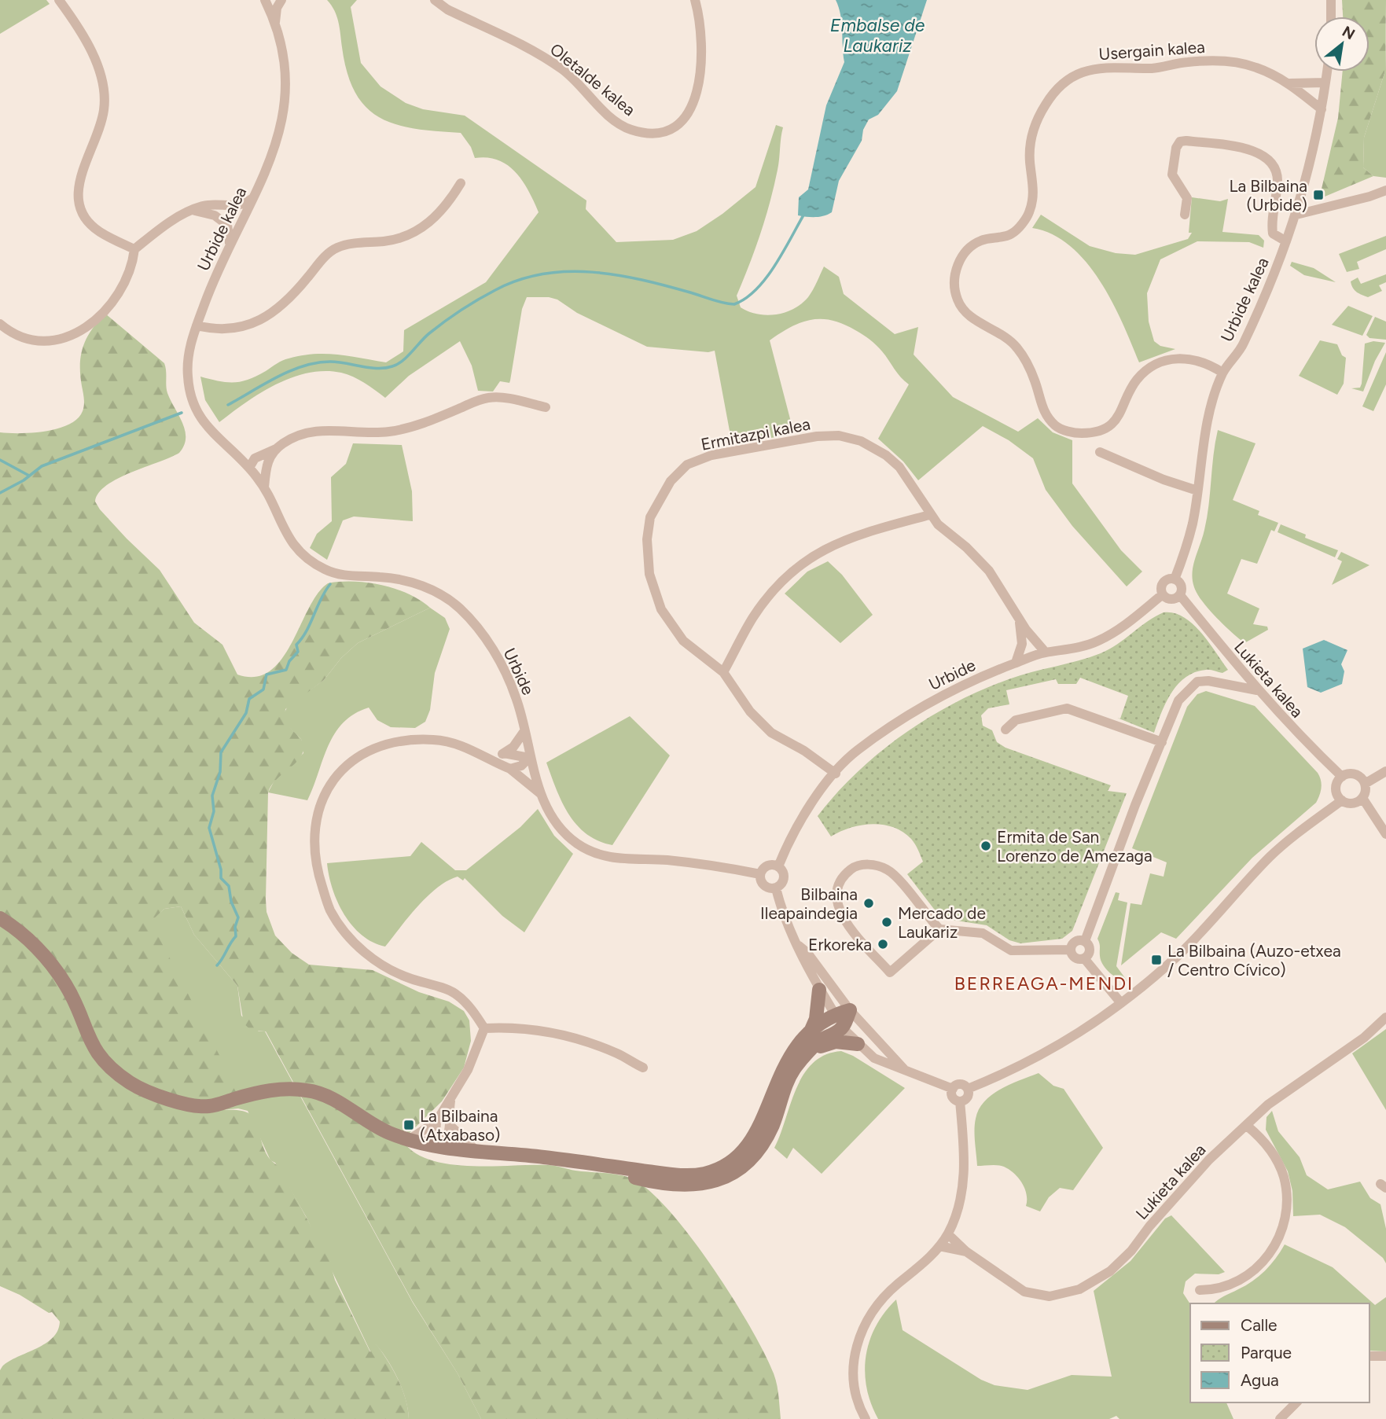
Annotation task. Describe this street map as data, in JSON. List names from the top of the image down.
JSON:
{
  "streets": {
    "street": [
      "Usergain kalea",
      "Oletalde kalea",
      "Urbide kalea",
      "Ermitazpi kalea",
      "Urbide",
      "Lukieta kalea"
    ]
  },
  "crossings": [
    ["Usergain kalea", "Urbide kalea"],
    ["Urbide kalea", "Urbide"],
    ["Urbide kalea", "Lukieta kalea"],
    ["Ermitazpi kalea", "Urbide"],
    ["Urbide", "Lukieta kalea"]
  ],
  "districts": ["BERREAGA-MENDI"],
  "water": ["Embalse de Laukariz"],
  "places": {
    "transit": ["La Bilbaina (Urbide)", "La Bilbaina (Auzo-etxea / Centro Cívico)", "La Bilbaina (Atxabaso)"],
    "other": [
      "Ermita de San Lorenzo de Amezaga",
      "Bilbaina Ileapaindegia",
      "Mercado de Laukariz",
      "Erkoreka"
    ]
  },
  "legend": ["Calle", "Parque", "Agua"],
  "north": "top right"
}
